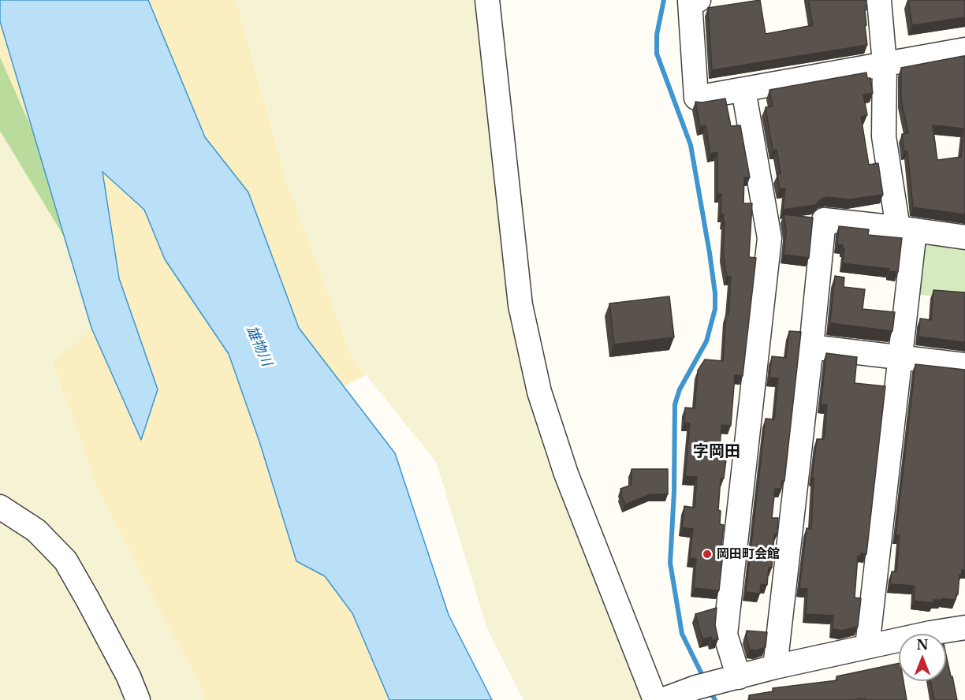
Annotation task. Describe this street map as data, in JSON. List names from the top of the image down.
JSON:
{
  "districts": ["字岡田"],
  "water": ["雄物川"],
  "places": ["岡田町会館"],
  "north": "top"
}
